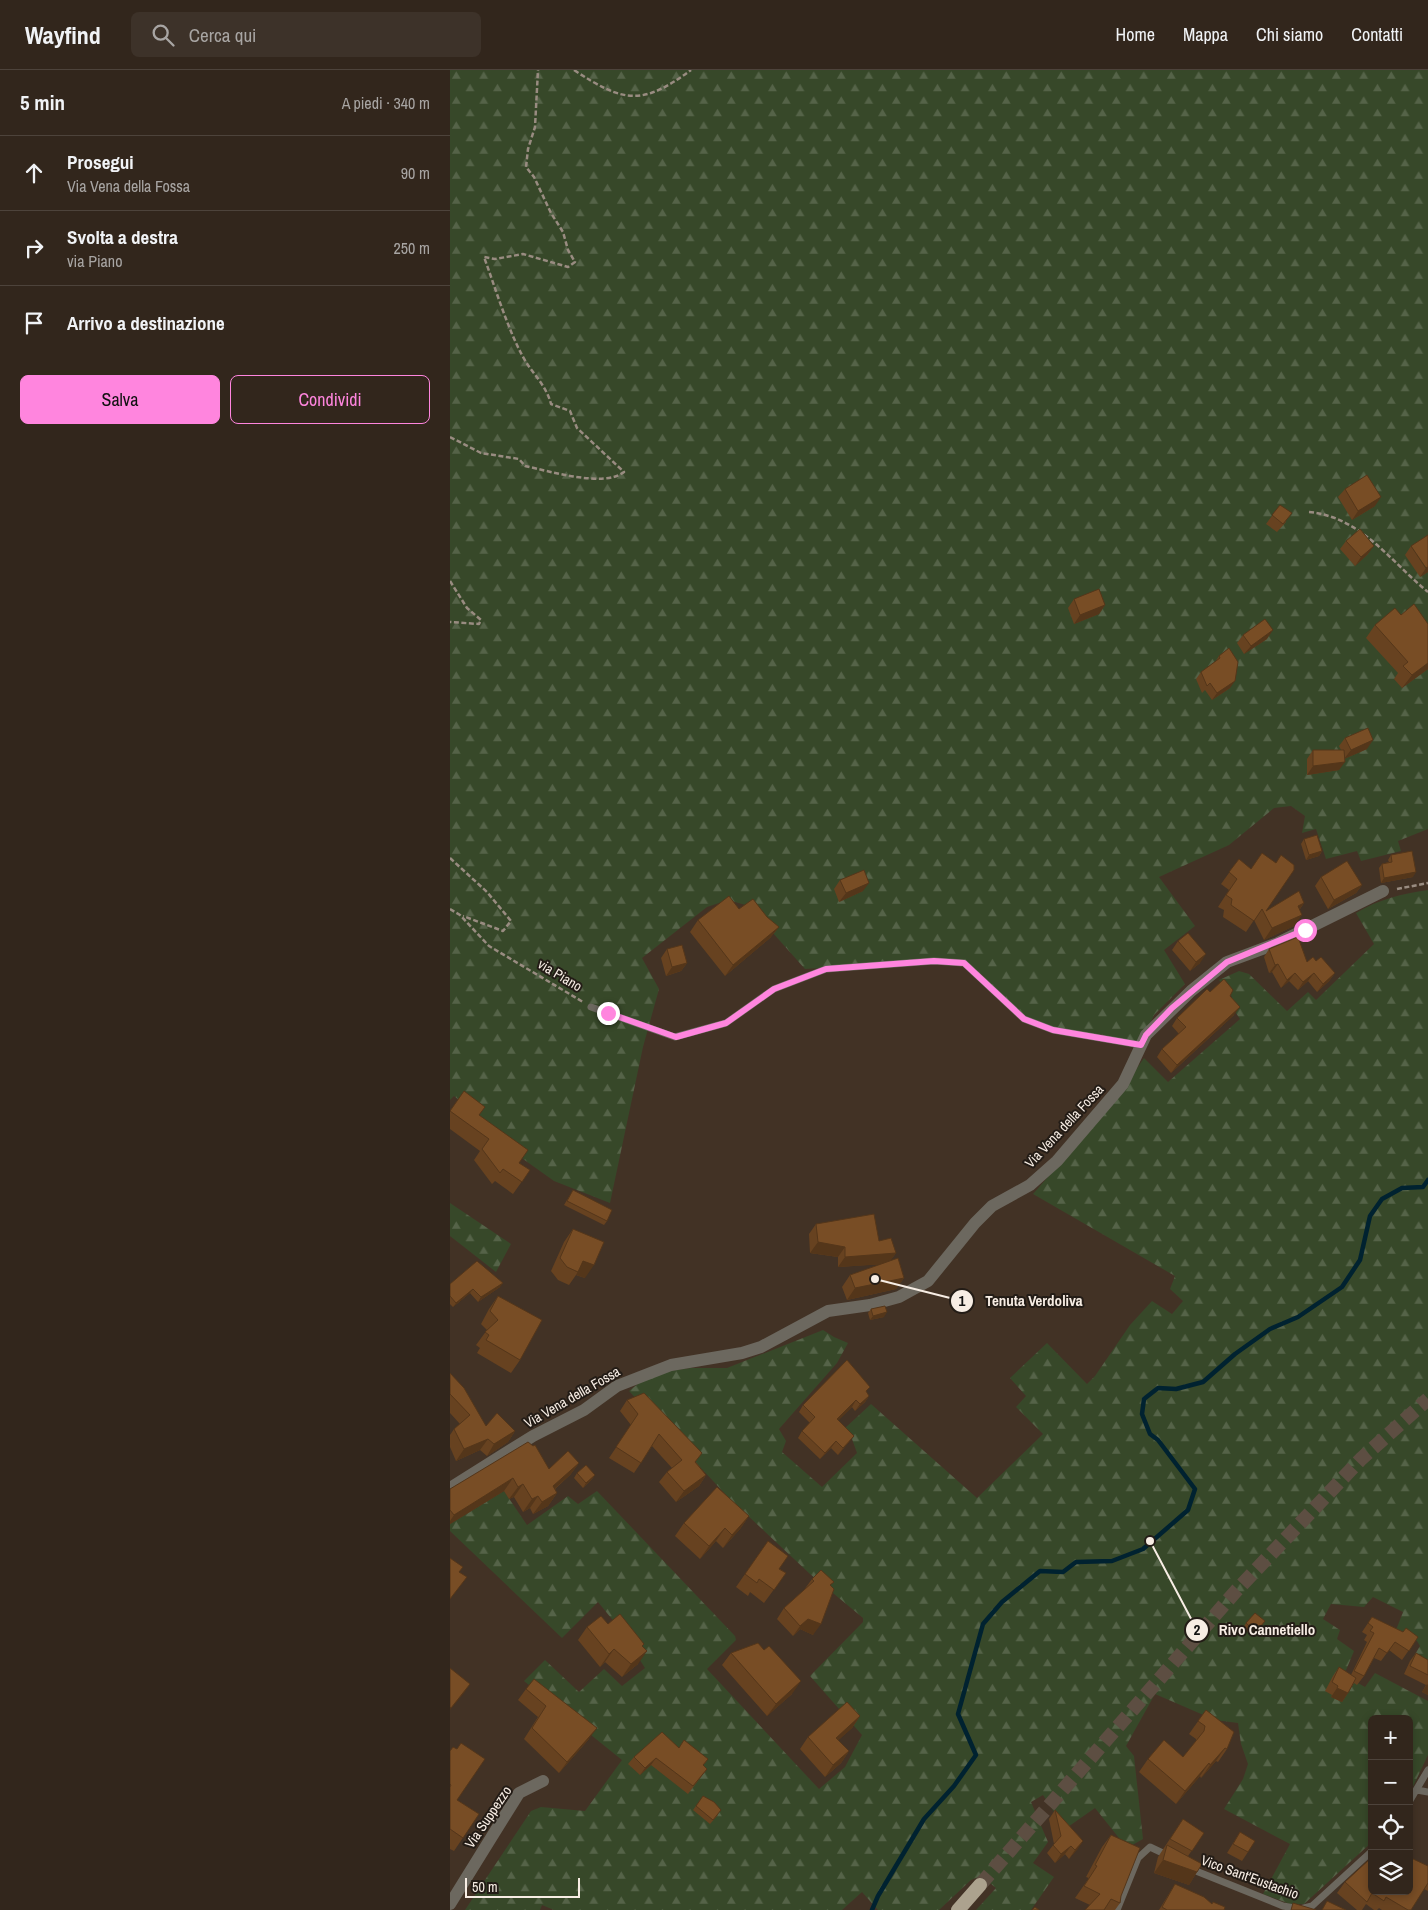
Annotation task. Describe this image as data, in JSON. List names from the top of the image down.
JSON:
{
  "streets": {
    "street": ["Via Vena della Fossa", "Via Suppezzo"],
    "lane": ["via Piano", "Vico Sant'Eustachio"]
  },
  "crossings": [
    ["via Piano", "Via Vena della Fossa"]
  ],
  "places": ["Tenuta Verdoliva", "Rivo Cannetiello"],
  "scale_bar": "50 m",
  "page": {
    "header": "Wayfind",
    "search": "Cerca qui",
    "nav": [
      "Home",
      "Mappa",
      "Chi siamo",
      "Contatti"
    ],
    "heading": ["5 min", "A piedi · 340 m"],
    "list": [
      ["Prosegui", "Via Vena della Fossa", "90 m"],
      ["Svolta a destra", "via Piano", "250 m"],
      "Arrivo a destinazione"
    ],
    "buttons": ["Salva", "Condividi"],
    "map_buttons": ["+", "−"],
    "scale": "50 m"
  }
}
